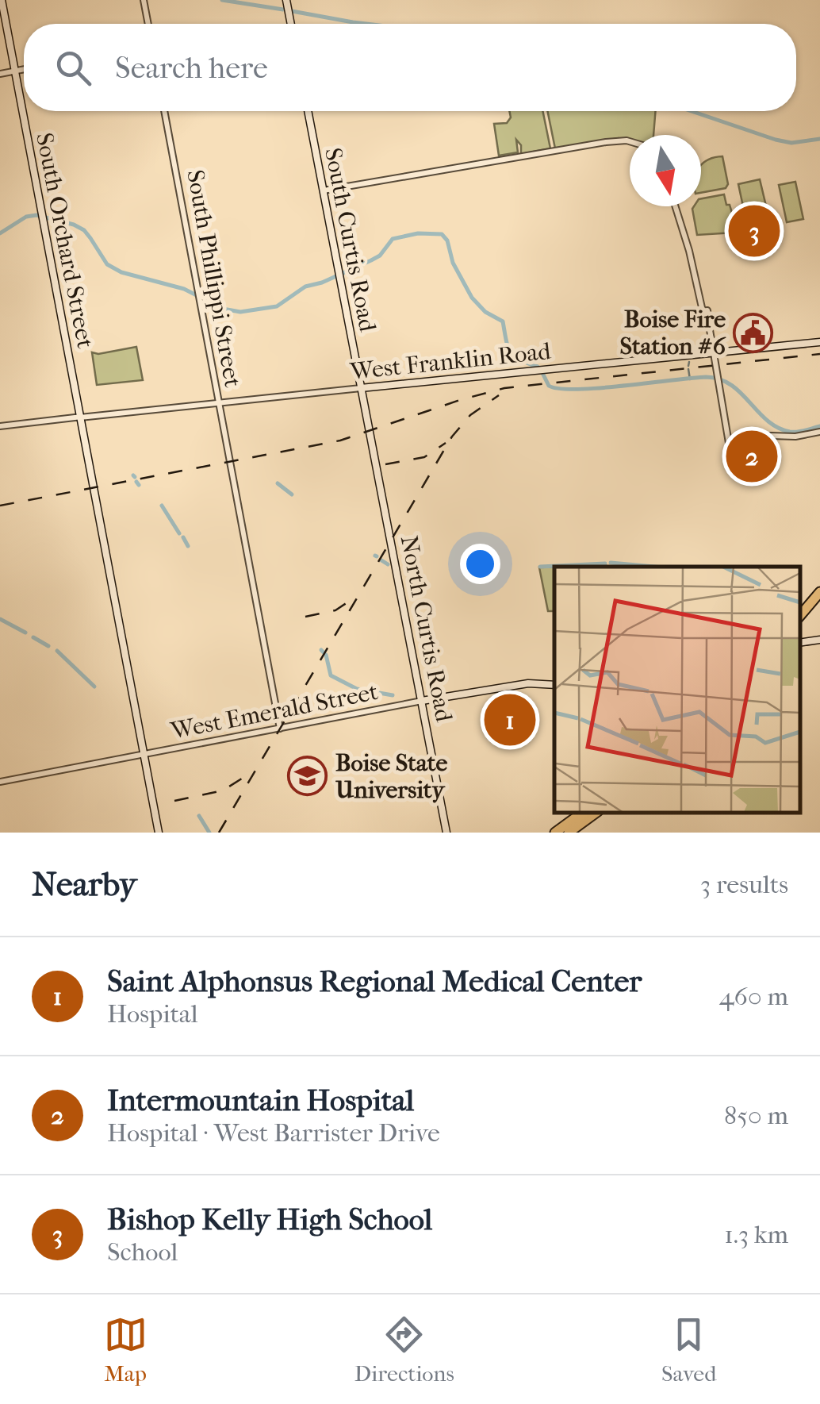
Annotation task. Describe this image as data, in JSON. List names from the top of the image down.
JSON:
{
  "streets": {
    "main road": [
      "South Curtis Road",
      "South Orchard Street",
      "West Franklin Road",
      "North Curtis Road",
      "West Emerald Street"
    ],
    "street": ["South Phillippi Street"]
  },
  "crossings": [
    ["South Curtis Road", "West Franklin Road"],
    ["South Curtis Road", "North Curtis Road"],
    ["South Orchard Street", "West Franklin Road"],
    ["South Orchard Street", "West Emerald Street"],
    ["South Phillippi Street", "West Franklin Road"],
    ["South Phillippi Street", "West Emerald Street"],
    ["North Curtis Road", "West Emerald Street"]
  ],
  "places": {
    "public building": ["Boise Fire Station #6"],
    "school or university": ["Boise State University"]
  },
  "north": "bottom",
  "page": {
    "search": "Search here",
    "pins": ["3", "2", "1"],
    "heading": ["Nearby", "3 results"],
    "list": [
      {
        "mark": "1",
        "name": "Saint Alphonsus Regional Medical Center",
        "note": "Hospital",
        "value": "460 m"
      },
      {
        "mark": "2",
        "name": "Intermountain Hospital",
        "note": "Hospital · West Barrister Drive",
        "value": "850 m"
      },
      {
        "mark": "3",
        "name": "Bishop Kelly High School",
        "note": "School",
        "value": "1.3 km"
      }
    ],
    "nav": ["Map", "Directions", "Saved"]
  }
}
